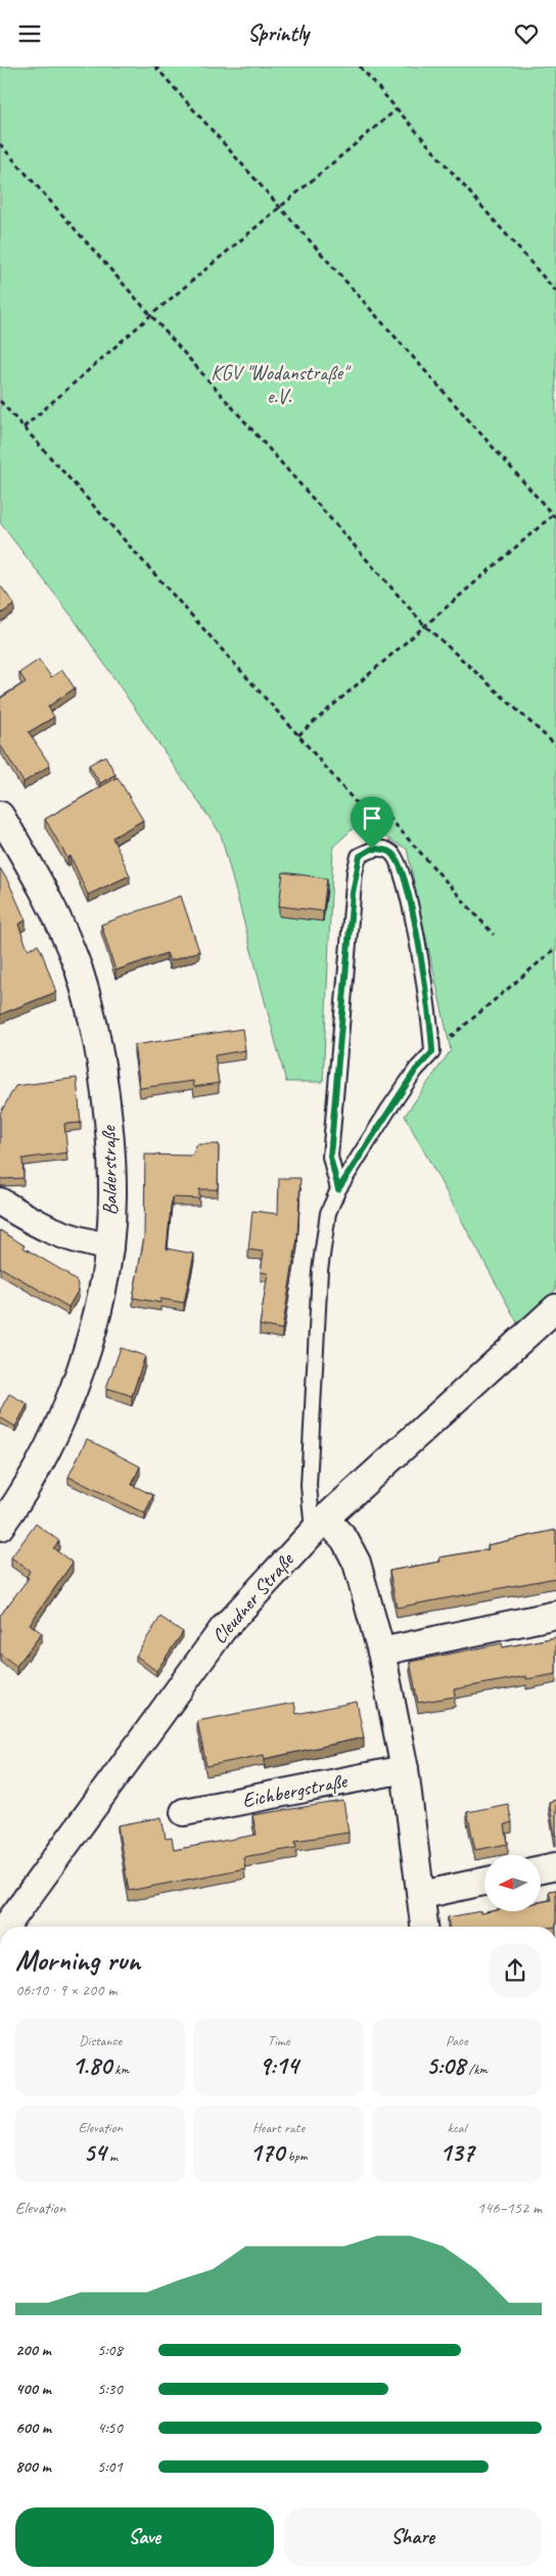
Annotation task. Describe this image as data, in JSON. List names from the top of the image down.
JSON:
{
  "streets": {
    "street": ["Balderstraße", "Cleudner Straße", "Eichbergstraße"]
  },
  "parks": ["KGV \"Wodanstraße\" e.V."],
  "north": "left",
  "page": {
    "header": "Sprintly",
    "heading": ["Morning run", "06:10 · 9 × 200 m"],
    "stats": [
      ["Distance", "1.80 km"],
      ["Time", "9:14"],
      ["Pace", "5:08 /km"],
      ["Elevation", "54 m"],
      ["Heart rate", "170 bpm"],
      ["kcal", "137"]
    ],
    "chart": ["Elevation", "146–152 m"],
    "list": [
      {
        "name": "200 m",
        "note": "5:08"
      },
      {
        "name": "400 m",
        "note": "5:30"
      },
      {
        "name": "600 m",
        "note": "4:50"
      },
      {
        "name": "800 m",
        "note": "5:01"
      }
    ],
    "buttons": ["Save", "Share"]
  }
}
